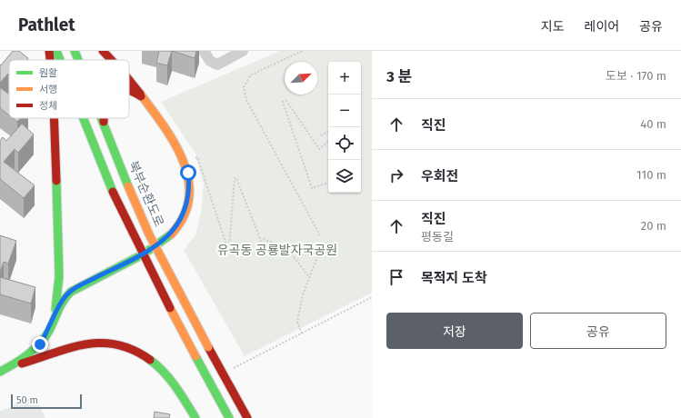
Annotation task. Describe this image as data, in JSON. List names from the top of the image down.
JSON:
{
  "streets": {
    "main road": ["북부순환도로"]
  },
  "parks": ["유곡동 공룡발자국공원"],
  "legend": ["원활", "서행", "정체"],
  "scale_bar": "50 m",
  "north": "top right",
  "page": {
    "header": "Pathlet",
    "nav": ["지도", "레이어", "공유"],
    "heading": ["3 분", "도보 · 170 m"],
    "map_buttons": ["+", "−"],
    "list": [
      ["직진", "40 m"],
      ["우회전", "110 m"],
      ["직진", "평동길", "20 m"],
      "목적지 도착"
    ],
    "buttons": ["저장", "공유"],
    "scale": "50 m"
  }
}
